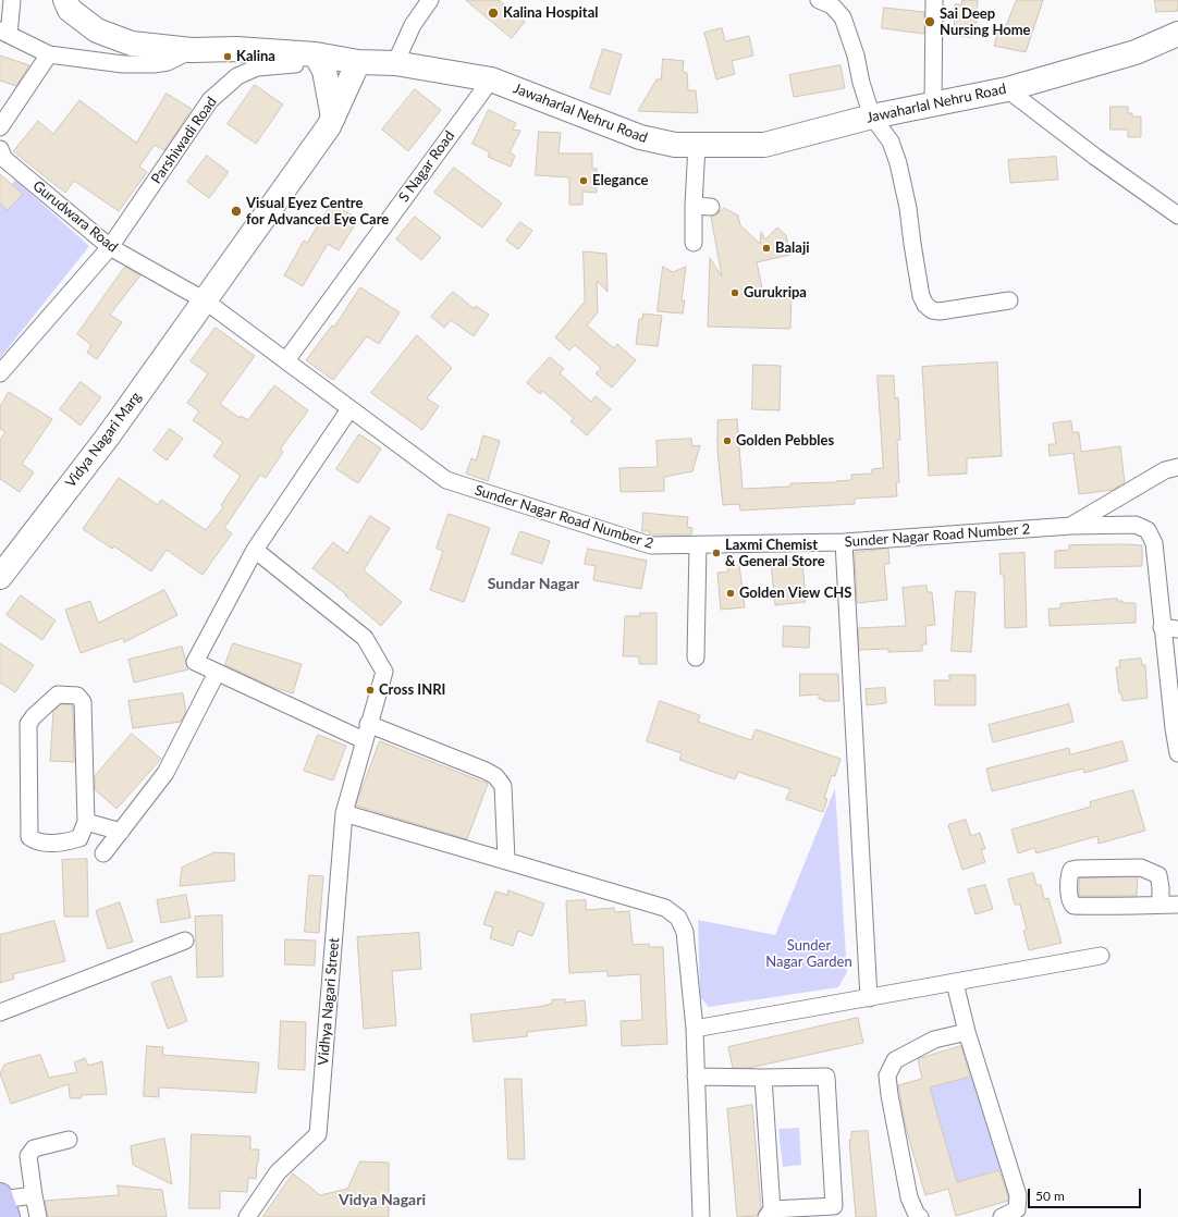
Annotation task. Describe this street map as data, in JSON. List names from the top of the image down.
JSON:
{
  "streets": {
    "main road": ["Jawaharlal Nehru Road", "Vidya Nagari Marg"],
    "street": [
      "Parshiwadi Road",
      "S Nagar Road",
      "Gurudwara Road",
      "Sunder Nagar Road Number 2",
      "Vidhya Nagari Street"
    ]
  },
  "crossings": [
    ["Jawaharlal Nehru Road", "Parshiwadi Road"],
    ["Jawaharlal Nehru Road", "S Nagar Road"],
    ["Parshiwadi Road", "Gurudwara Road"],
    ["S Nagar Road", "Sunder Nagar Road Number 2"],
    ["Gurudwara Road", "Vidya Nagari Marg"],
    ["Gurudwara Road", "Sunder Nagar Road Number 2"],
    ["Vidya Nagari Marg", "Sunder Nagar Road Number 2"]
  ],
  "districts": ["Sundar Nagar", "Vidya Nagari"],
  "parks": ["Sunder Nagar Garden"],
  "places": [
    "Kalina Hospital",
    "Sai Deep Nursing Home",
    "Kalina",
    "Elegance",
    "Visual Eyez Centre for Advanced Eye Care",
    "Balaji",
    "Gurukripa",
    "Golden Pebbles",
    "Laxmi Chemist & General Store",
    "Golden View CHS",
    "Cross INRI"
  ],
  "scale_bar": "50 m"
}
